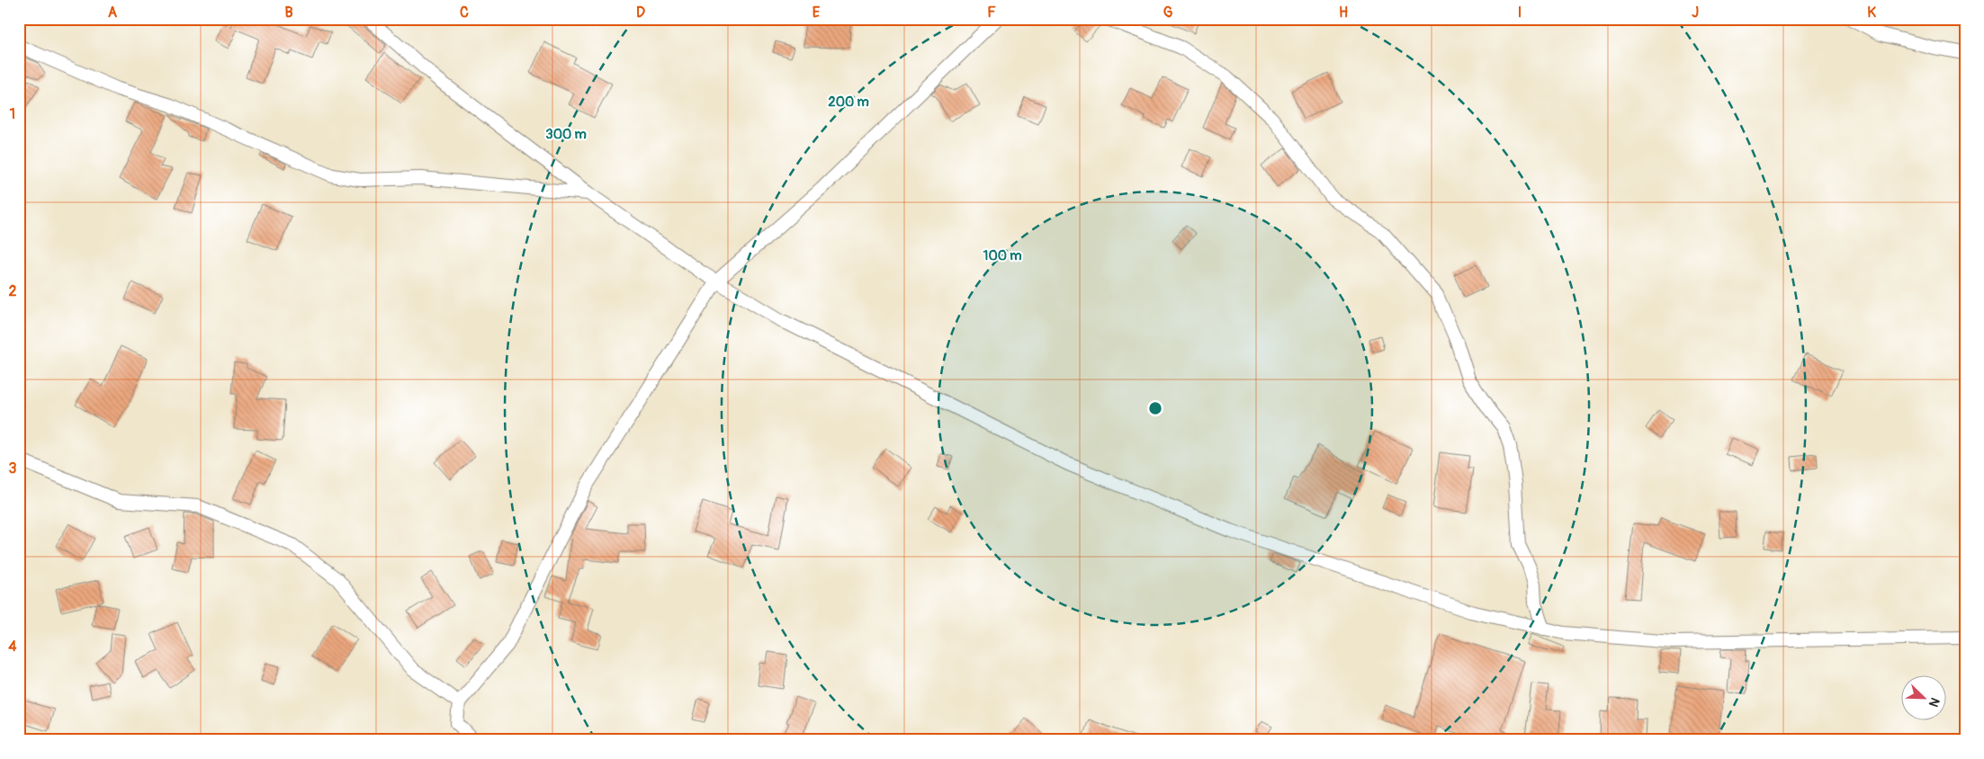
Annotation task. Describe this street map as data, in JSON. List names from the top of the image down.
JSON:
{
  "north": "bottom right",
  "grid": {
    "columns": [
      "A",
      "B",
      "C",
      "D",
      "E",
      "F",
      "G",
      "H",
      "I",
      "J",
      "K"
    ],
    "rows": [
      "1",
      "2",
      "3",
      "4"
    ]
  },
  "rings": ["200 m", "300 m", "100 m"]
}
